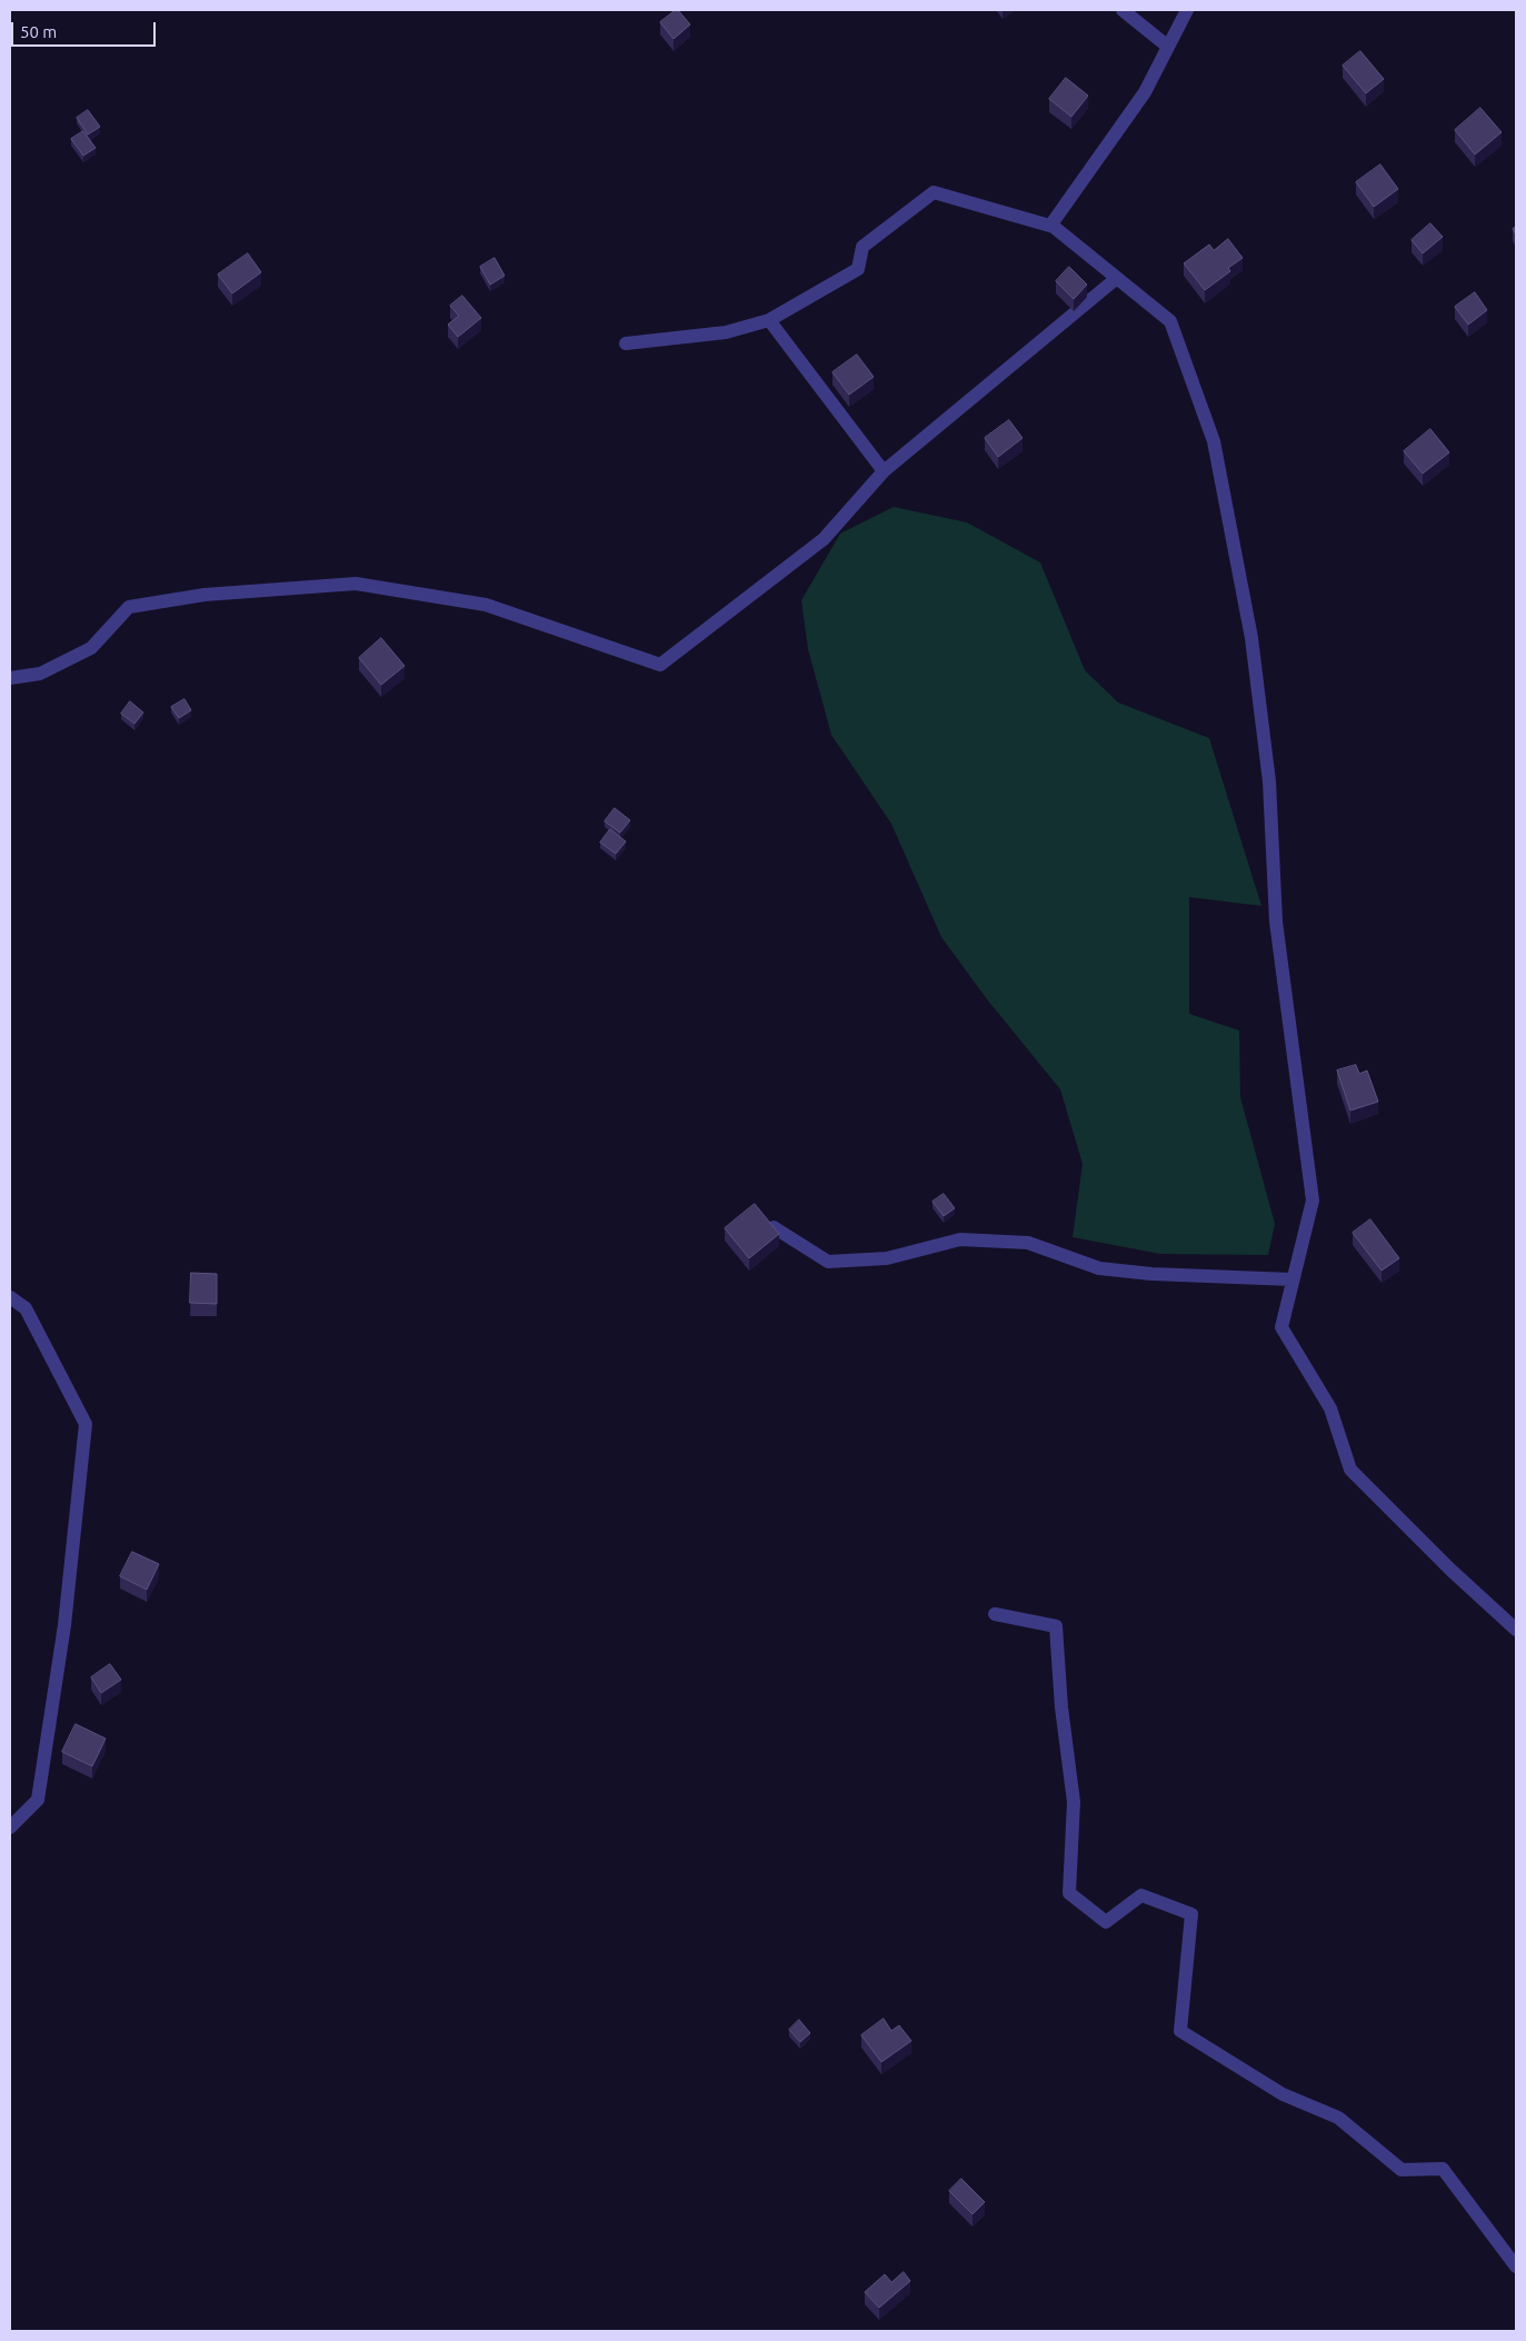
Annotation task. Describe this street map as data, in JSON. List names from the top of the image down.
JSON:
{
  "scale_bar": "50 m"
}
